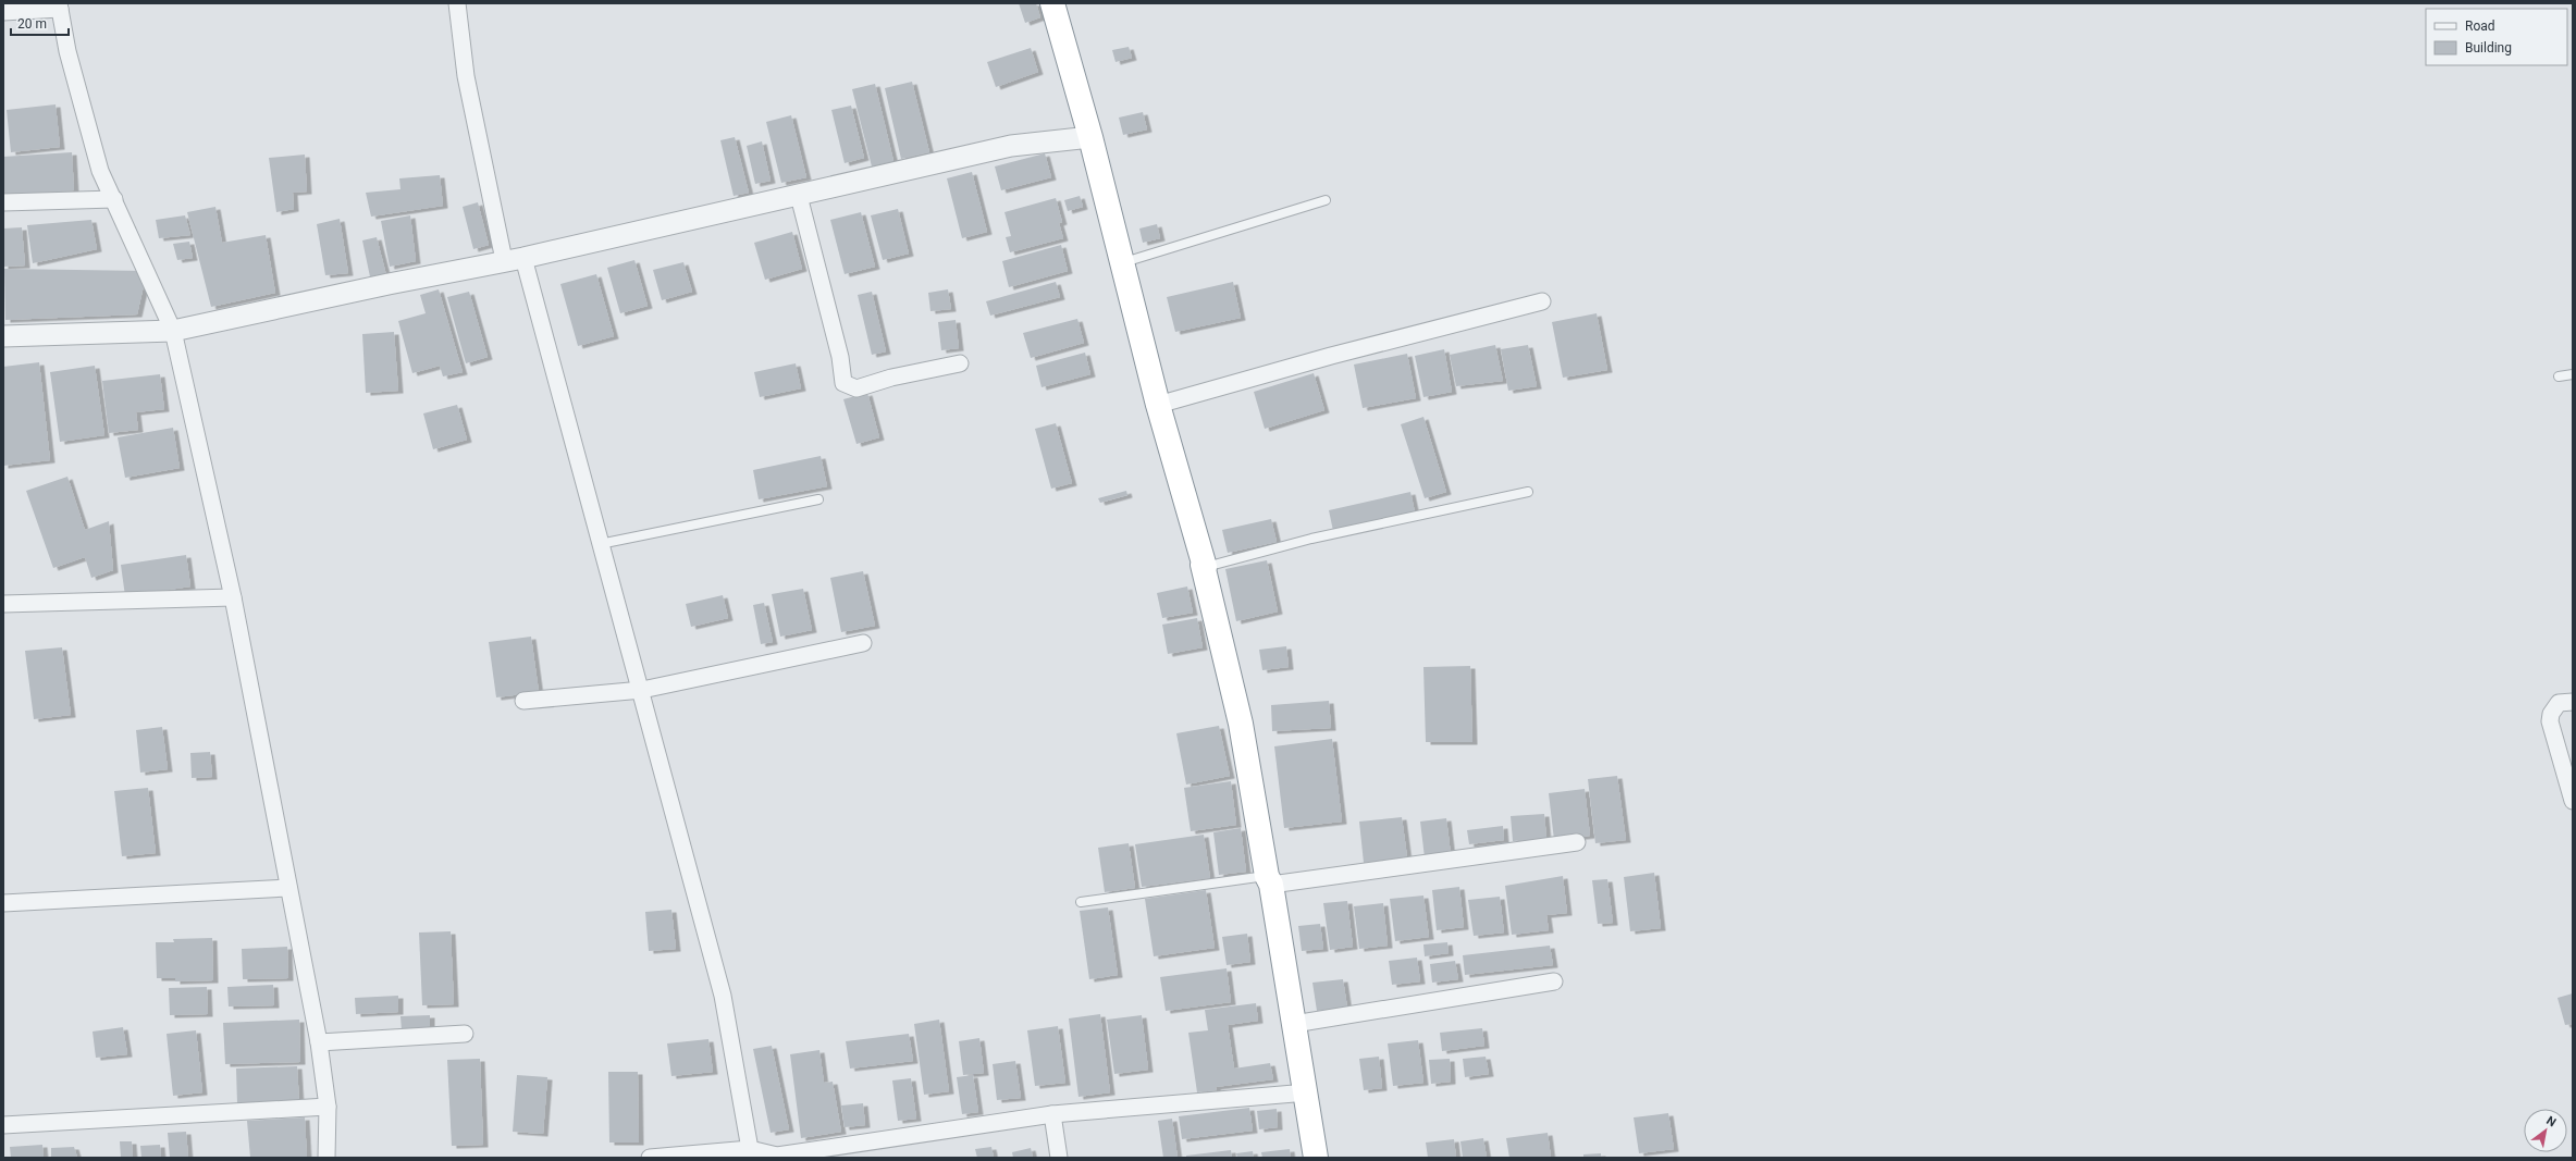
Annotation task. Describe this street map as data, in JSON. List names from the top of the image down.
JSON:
{
  "legend": ["Road", "Building"],
  "scale_bar": "20 m",
  "north": "top right"
}
